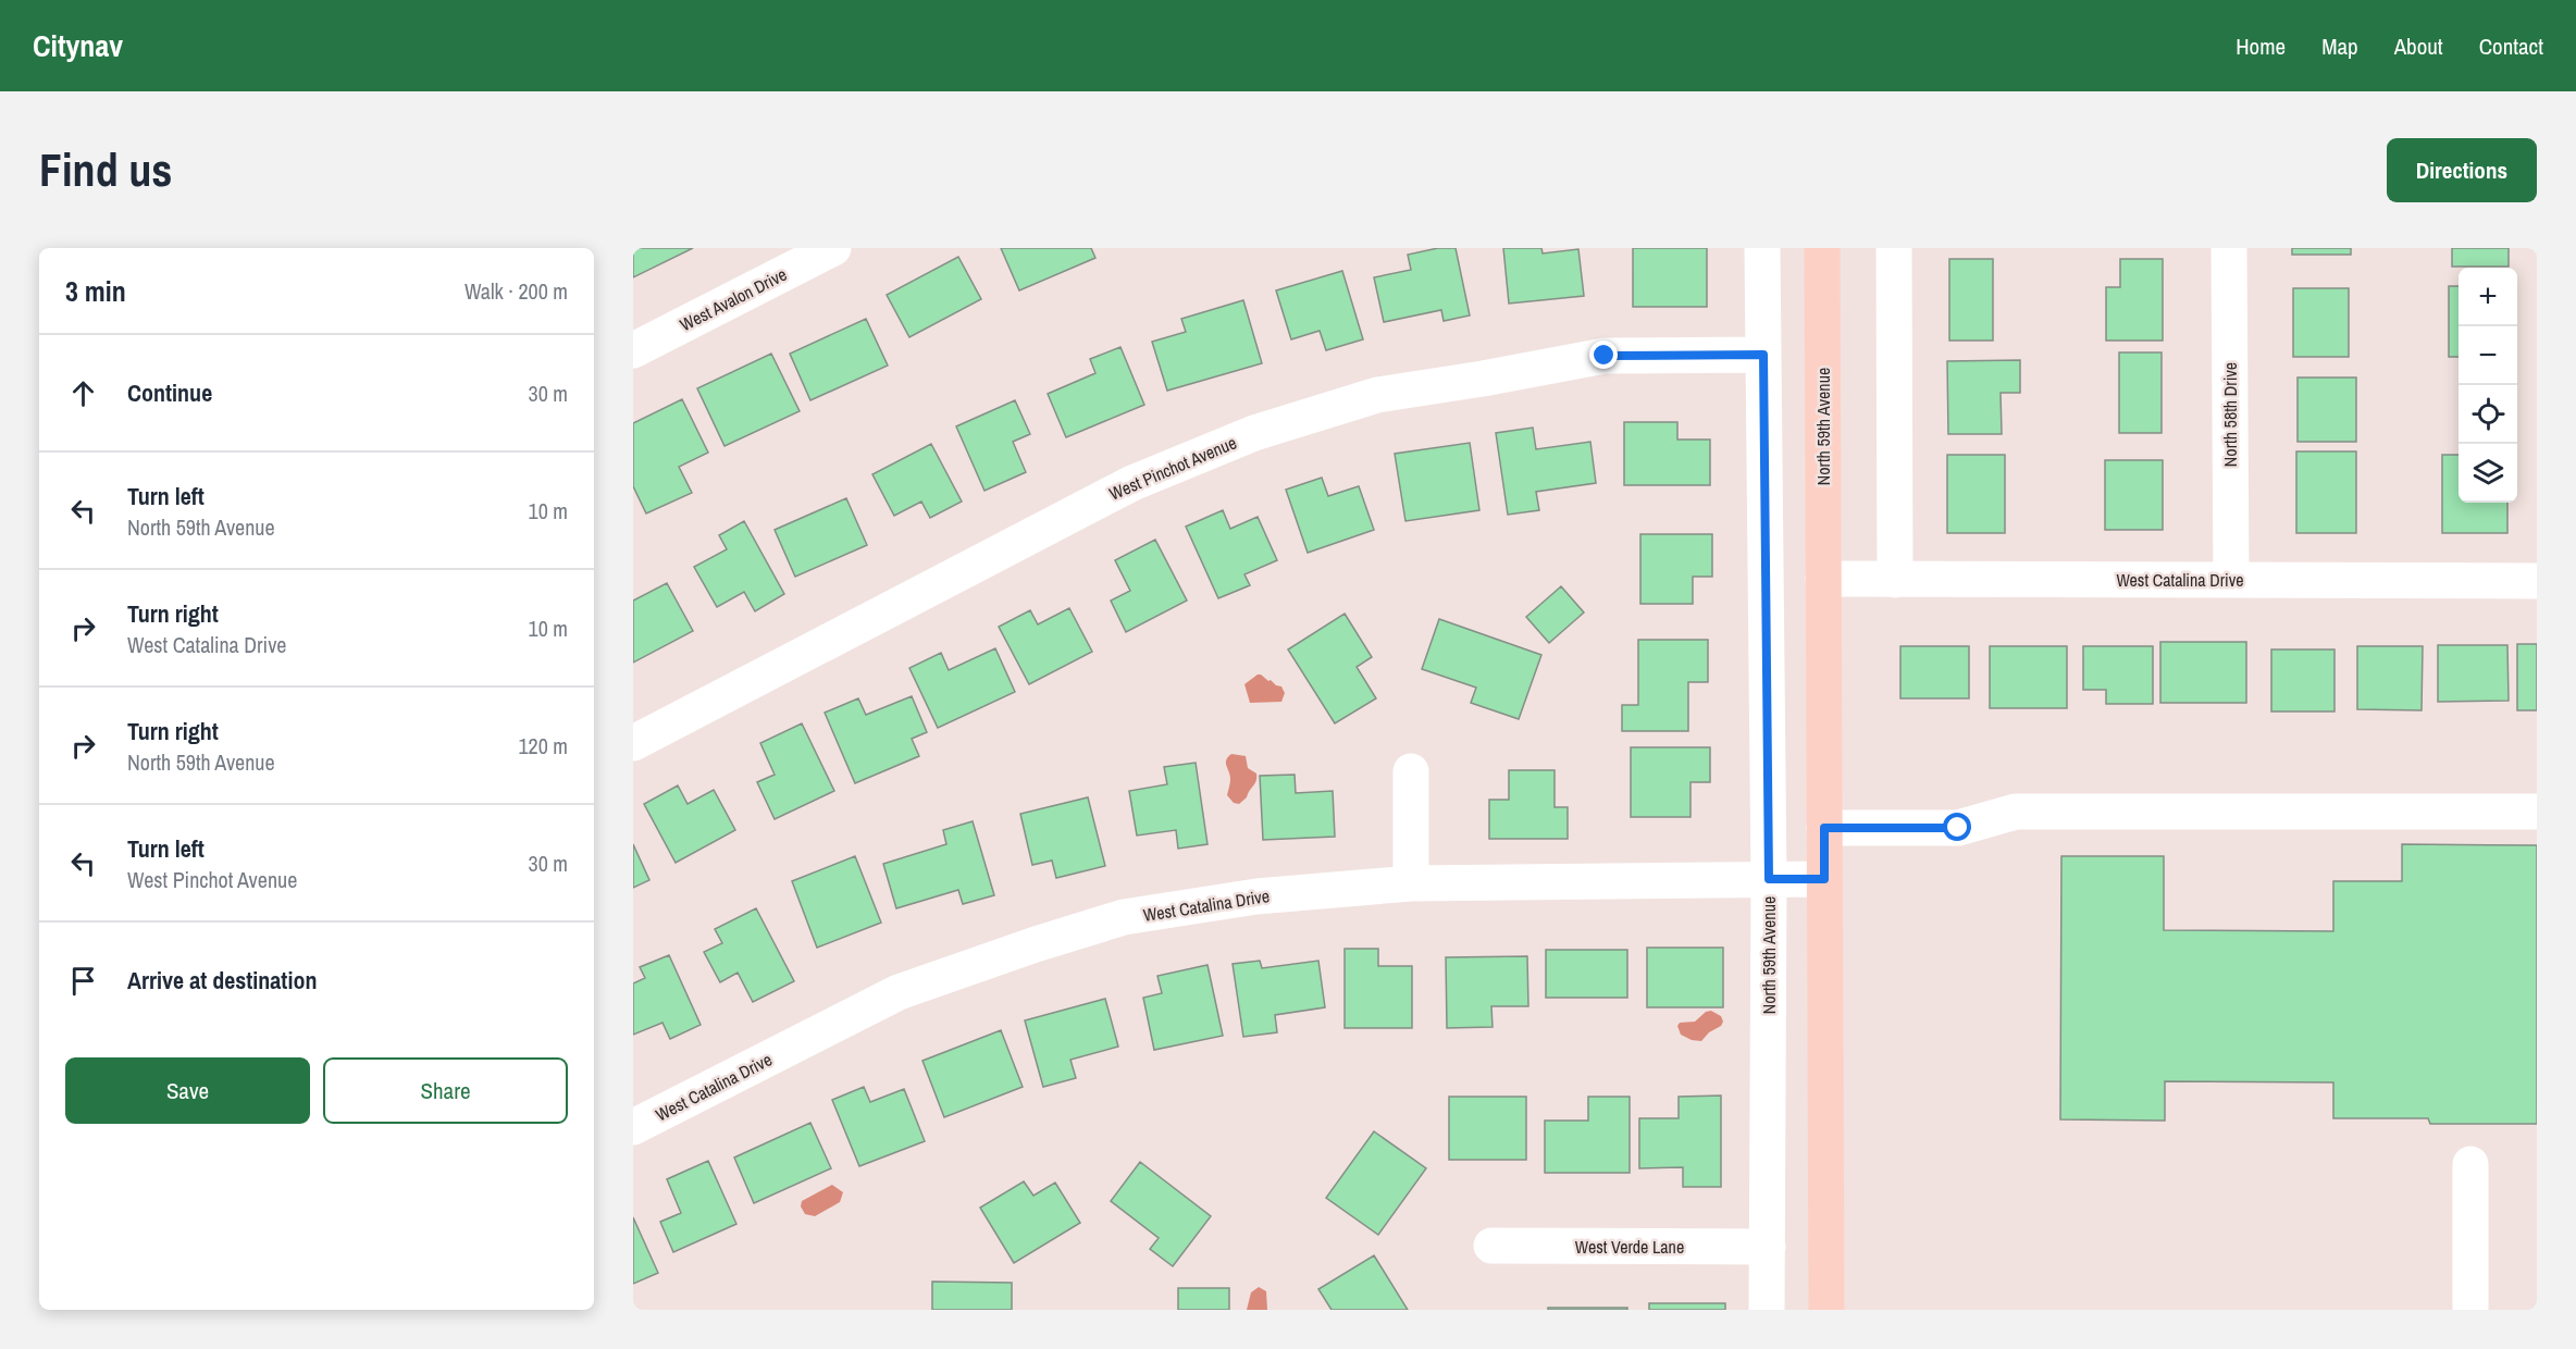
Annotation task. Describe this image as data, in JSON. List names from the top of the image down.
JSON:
{
  "streets": {
    "main road": ["North 59th Avenue"],
    "street": [
      "West Avalon Drive",
      "North 58th Drive",
      "West Pinchot Avenue",
      "West Catalina Drive",
      "West Verde Lane"
    ]
  },
  "crossings": [
    ["North 58th Drive", "West Catalina Drive"],
    ["North 59th Avenue", "West Pinchot Avenue"],
    ["North 59th Avenue", "West Catalina Drive"],
    ["North 59th Avenue", "West Verde Lane"]
  ],
  "page": {
    "header": "Citynav",
    "nav": [
      "Home",
      "Map",
      "About",
      "Contact"
    ],
    "buttons": [
      "Directions",
      ["Save", "Share"]
    ],
    "title": "Find us",
    "heading": ["3 min", "Walk · 200 m"],
    "map_buttons": ["+", "−"],
    "list": [
      ["Continue", "30 m"],
      ["Turn left", "North 59th Avenue", "10 m"],
      ["Turn right", "West Catalina Drive", "10 m"],
      ["Turn right", "North 59th Avenue", "120 m"],
      ["Turn left", "West Pinchot Avenue", "30 m"],
      "Arrive at destination"
    ]
  }
}
